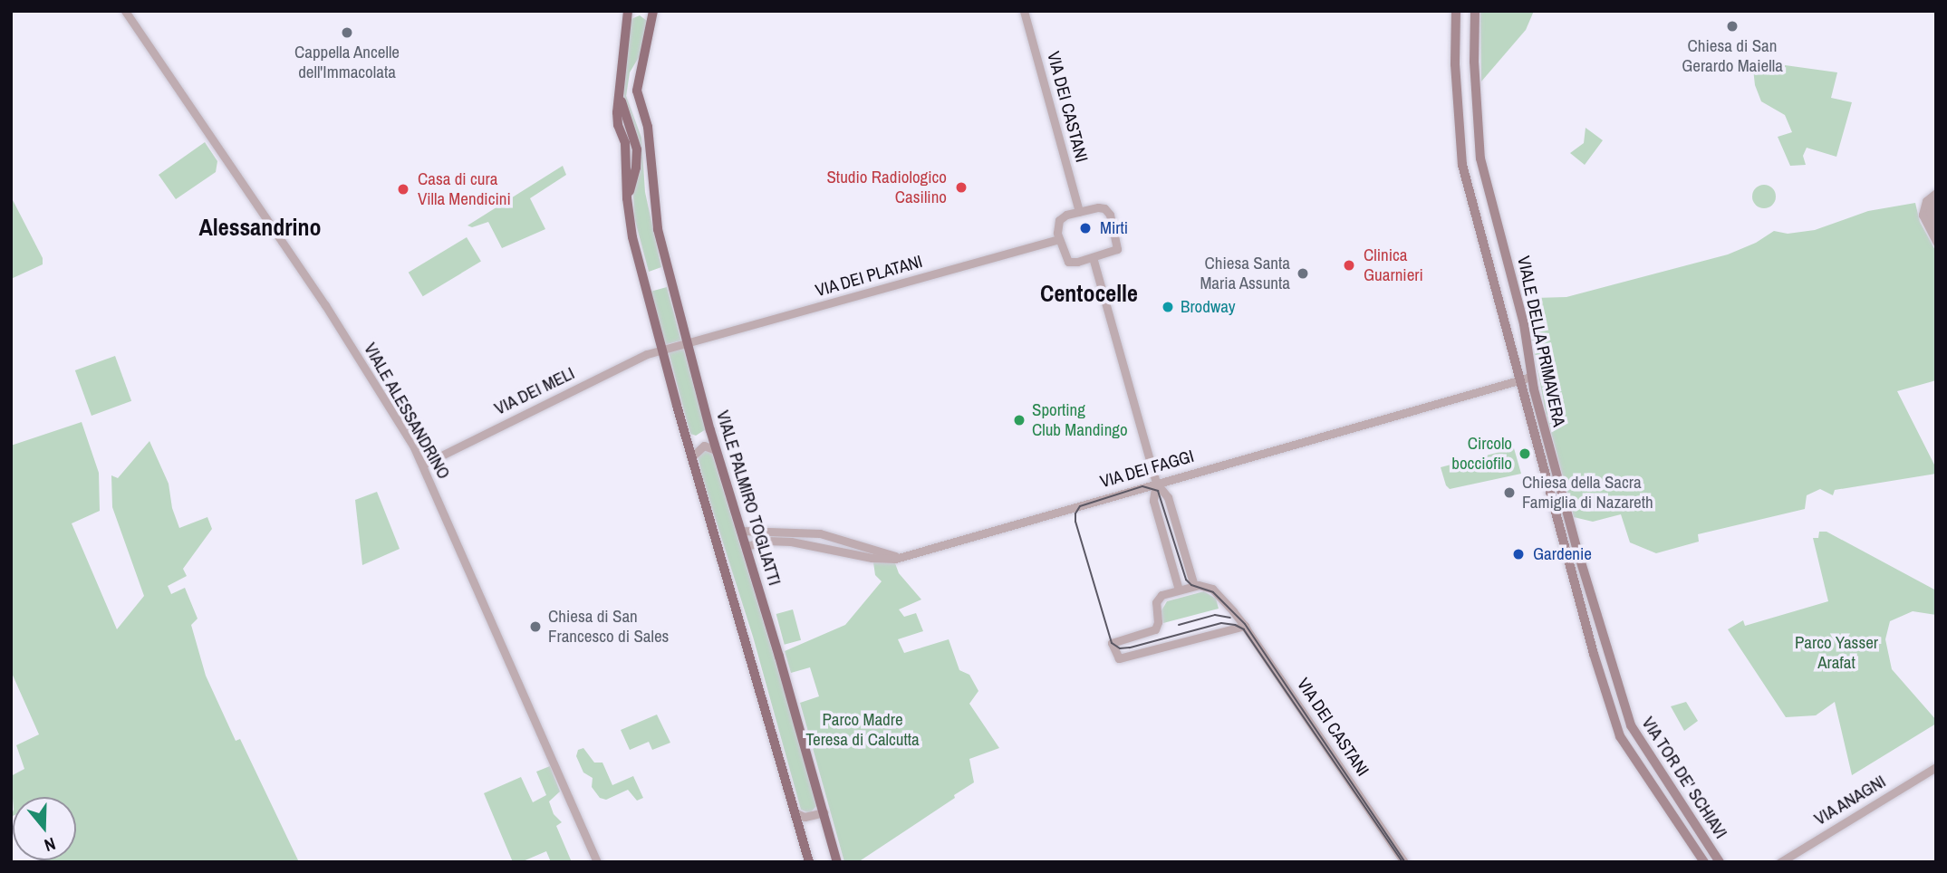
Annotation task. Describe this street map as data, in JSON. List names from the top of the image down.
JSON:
{
  "streets": {
    "main road": ["VIALE DELLA PRIMAVERA", "VIALE PALMIRO TOGLIATTI", "VIA TOR DE' SCHIAVI"],
    "street": [
      "VIA DEI CASTANI",
      "VIA DEI PLATANI",
      "VIA DEI MELI",
      "VIALE ALESSANDRINO",
      "VIA DEI FAGGI",
      "VIA ANAGNI"
    ]
  },
  "crossings": [
    ["VIA DEI CASTANI", "VIA DEI PLATANI"],
    ["VIA DEI PLATANI", "VIA DEI MELI"],
    ["VIA DEI PLATANI", "VIALE PALMIRO TOGLIATTI"],
    ["VIALE DELLA PRIMAVERA", "VIA DEI FAGGI"],
    ["VIALE DELLA PRIMAVERA", "VIA TOR DE' SCHIAVI"],
    ["VIA DEI MELI", "VIALE ALESSANDRINO"],
    ["VIA DEI FAGGI", "VIALE PALMIRO TOGLIATTI"]
  ],
  "districts": ["Alessandrino", "Centocelle"],
  "parks": ["Parco Yasser Arafat", "Parco Madre Teresa di Calcutta"],
  "places": [
    "Chiesa di San Gerardo Maiella",
    "Cappella Ancelle dell'Immacolata",
    "Studio Radiologico Casilino",
    "Casa di cura Villa Mendicini",
    "Mirti",
    "Clinica Guarnieri",
    "Chiesa Santa Maria Assunta",
    "Brodway",
    "Sporting Club Mandingo",
    "Circolo bocciofilo",
    "Chiesa della Sacra Famiglia di Nazareth",
    "Gardenie",
    "Chiesa di San Francesco di Sales"
  ],
  "north": "bottom"
}
